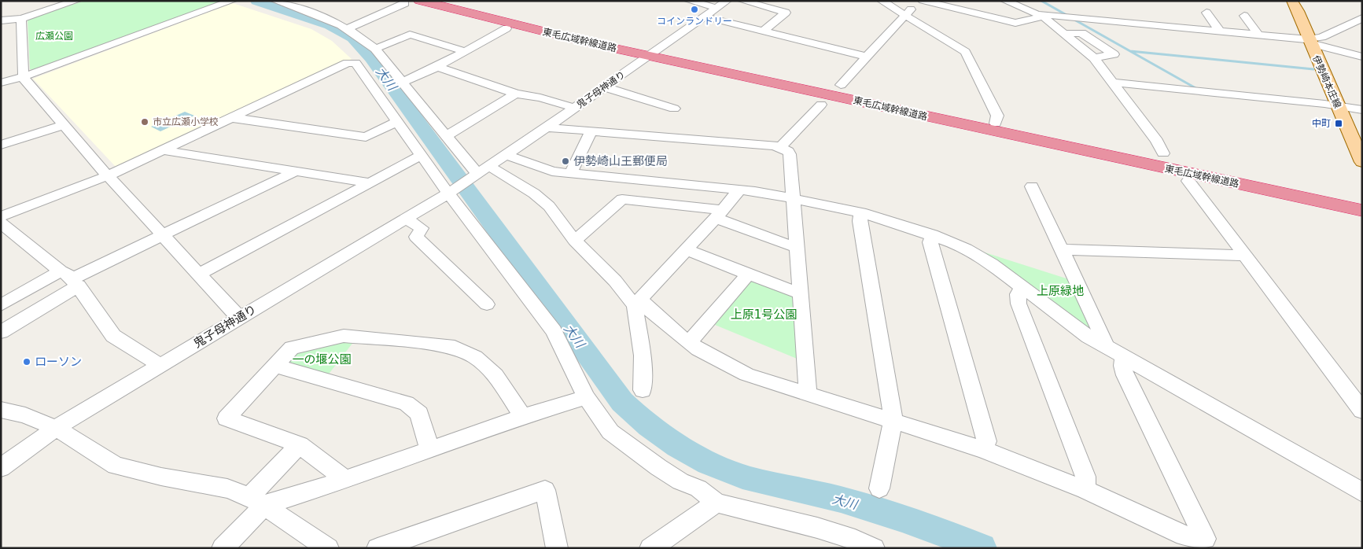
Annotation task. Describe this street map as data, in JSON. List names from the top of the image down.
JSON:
{
  "streets": {
    "highway": ["東毛広域幹線道路"],
    "main road": ["伊勢崎本庄線"],
    "street": ["鬼子母神通り"]
  },
  "crossings": [
    ["東毛広域幹線道路", "鬼子母神通り"]
  ],
  "water": ["大川"],
  "parks": [
    "広瀬公園",
    "上原緑地",
    "上原1号公園",
    "一の堰公園"
  ],
  "places": {
    "other": [
      "コインランドリー",
      "市立広瀬小学校",
      "伊勢崎山王郵便局",
      "ローソン"
    ],
    "transit": ["中町"]
  }
}
